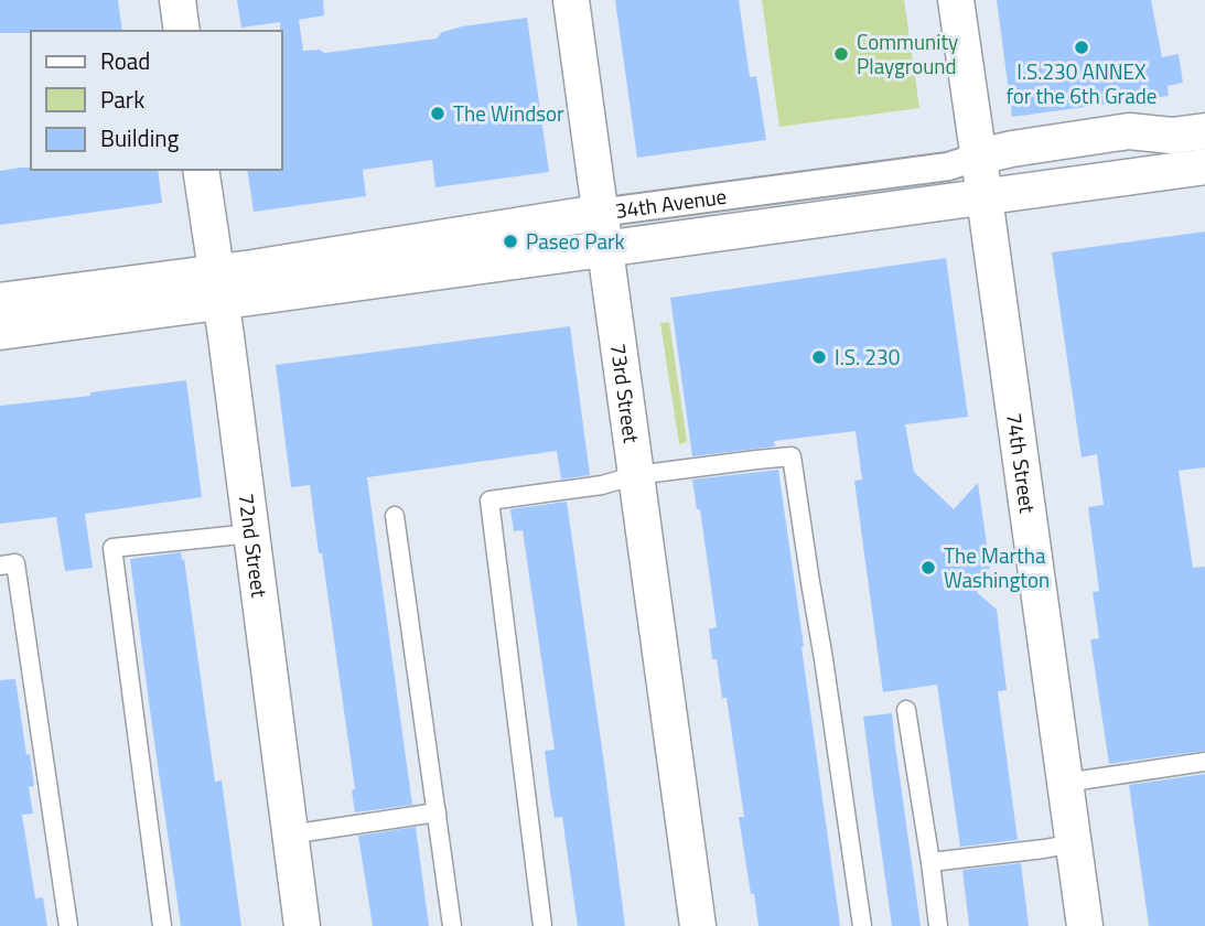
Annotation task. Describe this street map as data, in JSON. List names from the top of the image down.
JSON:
{
  "streets": {
    "street": [
      "34th Avenue",
      "73rd Street",
      "74th Street",
      "72nd Street"
    ]
  },
  "crossings": [
    ["34th Avenue", "73rd Street"],
    ["34th Avenue", "74th Street"],
    ["34th Avenue", "72nd Street"]
  ],
  "places": [
    "I.S.230 ANNEX for the 6th Grade",
    "Community Playground",
    "The Windsor",
    "Paseo Park",
    "I.S. 230",
    "The Martha Washington"
  ],
  "legend": ["Road", "Park", "Building"]
}
